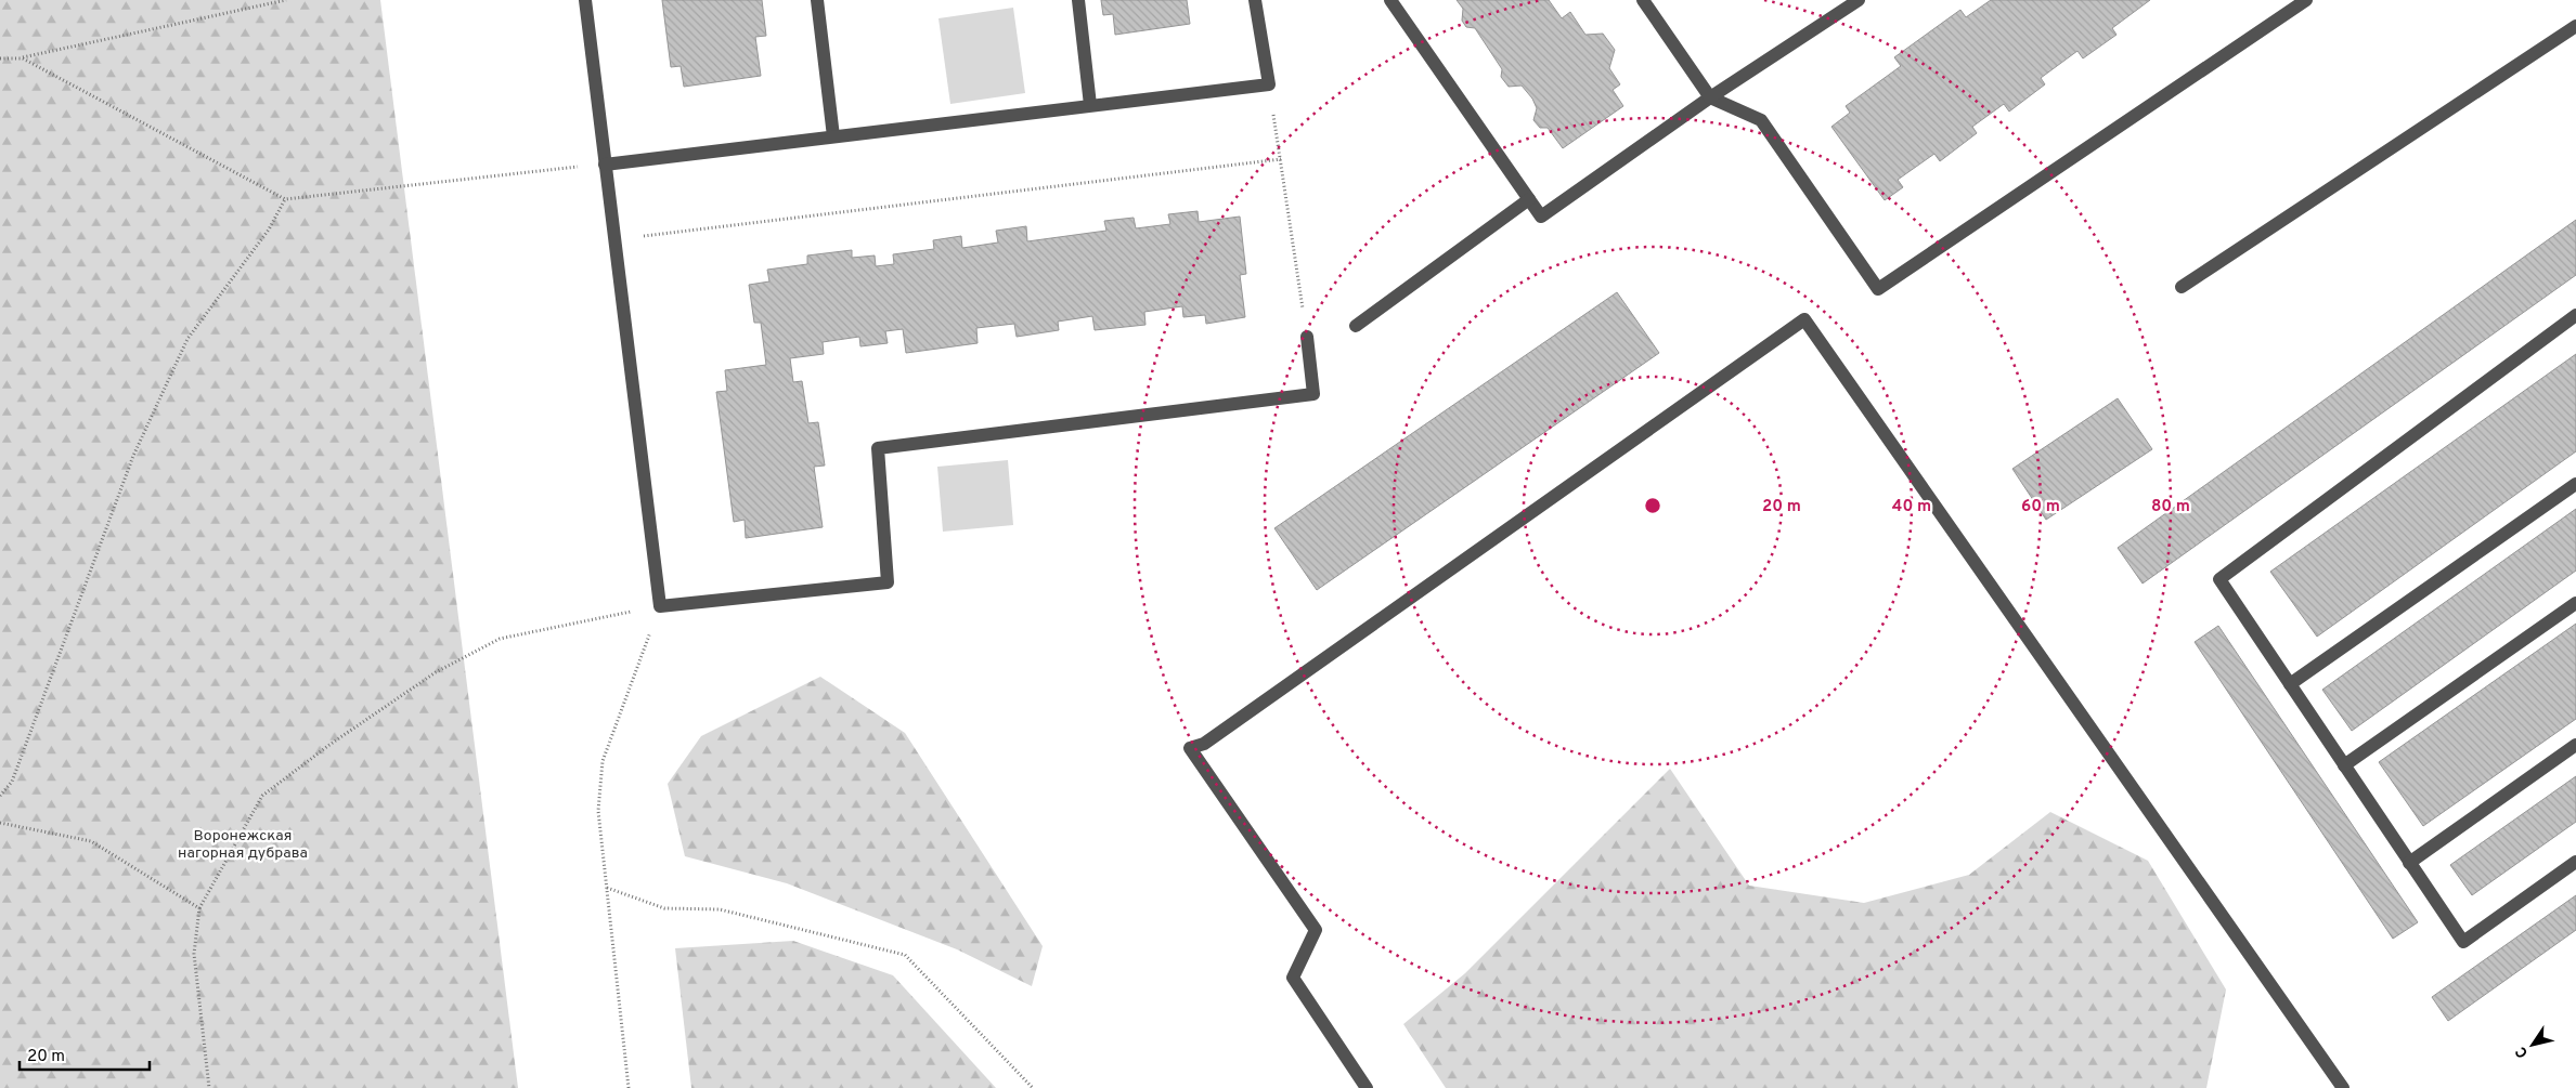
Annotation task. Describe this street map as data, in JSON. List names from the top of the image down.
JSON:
{
  "parks": ["Воронежская нагорная дубрава"],
  "scale_bar": "20 m",
  "north": "bottom left",
  "rings": [
    "20 m",
    "40 m",
    "60 m",
    "80 m"
  ]
}
